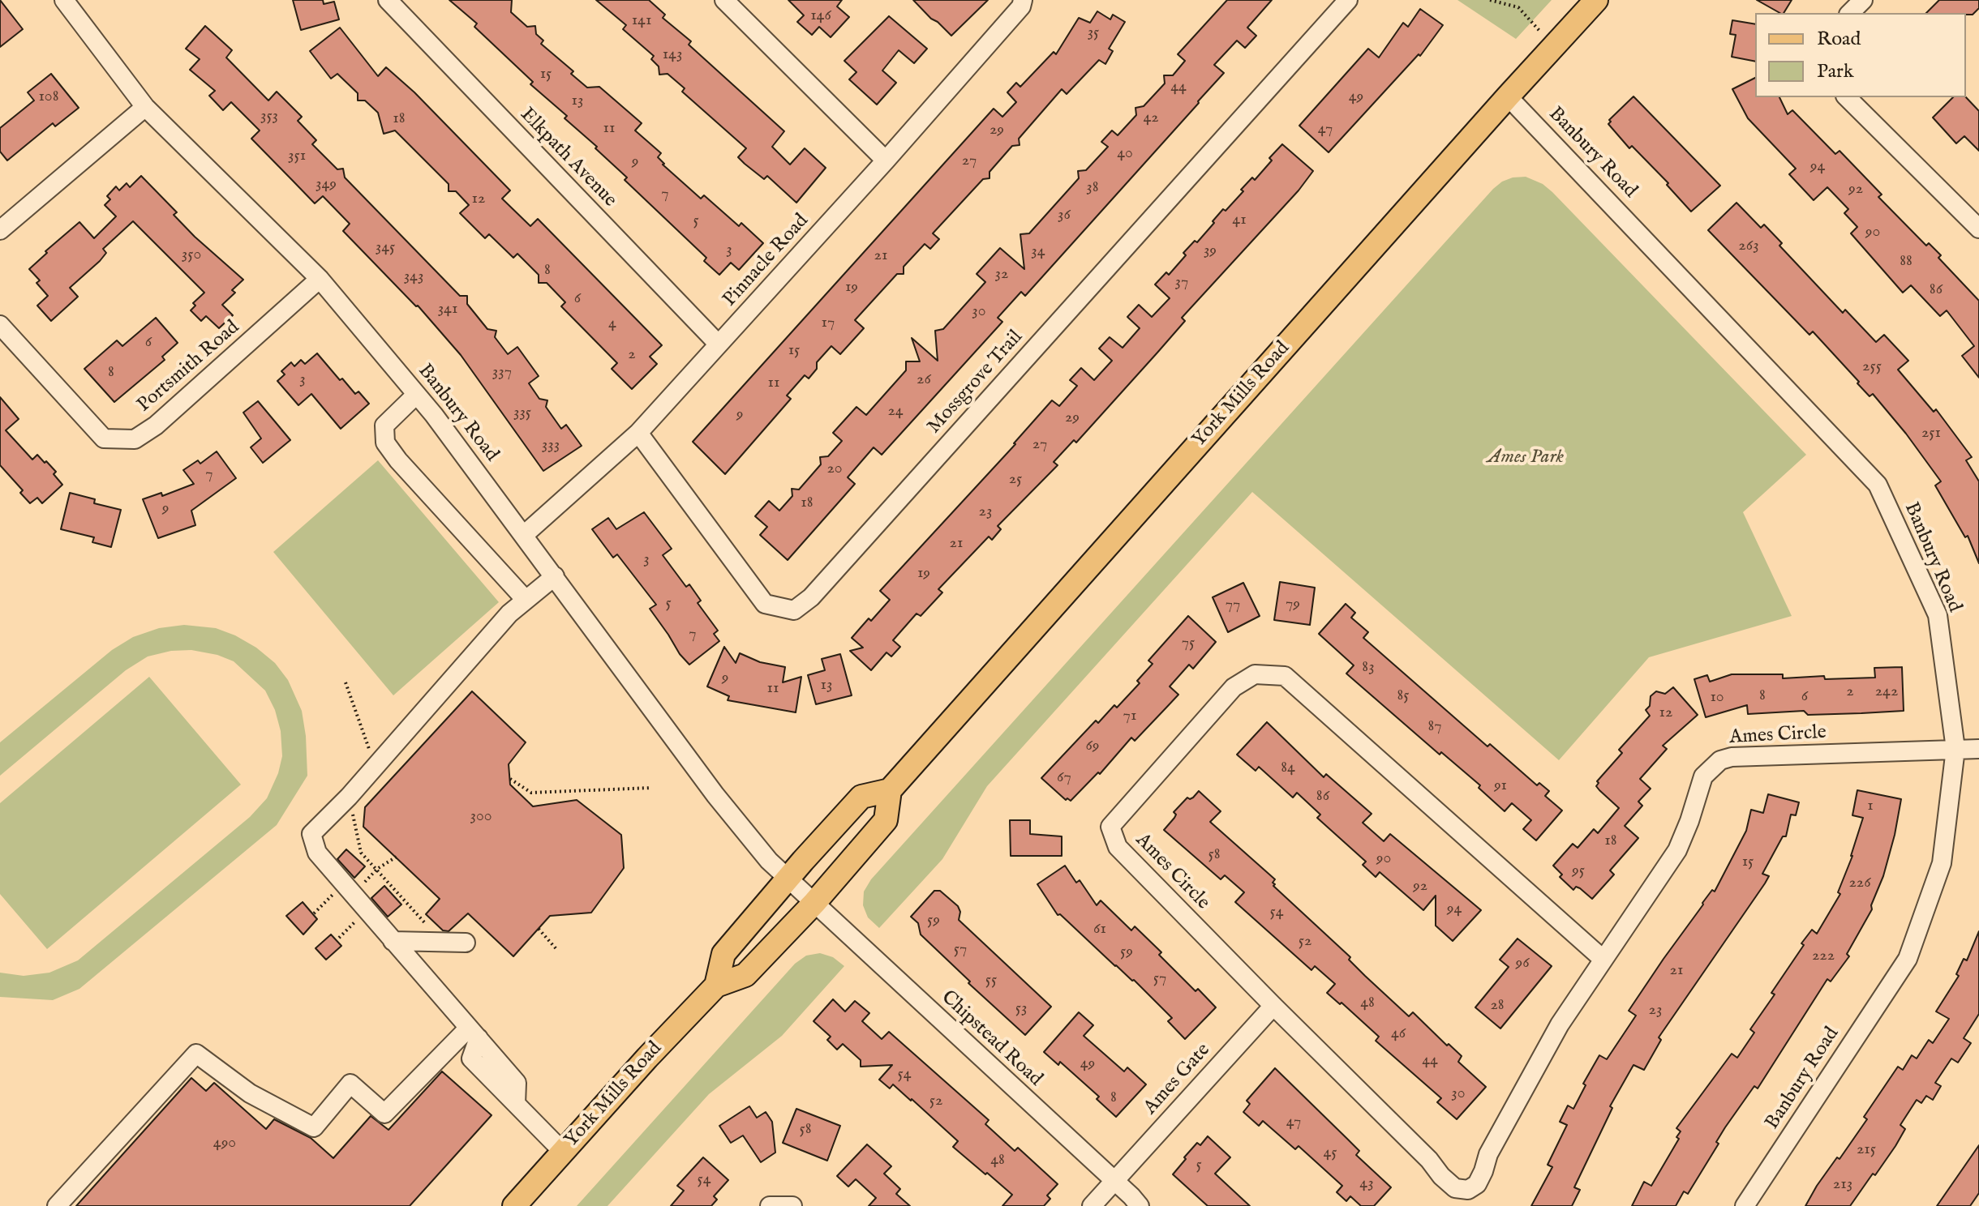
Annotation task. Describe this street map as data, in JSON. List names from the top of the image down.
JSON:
{
  "streets": {
    "main road": ["York Mills Road"],
    "street": [
      "Banbury Road",
      "Elkpath Avenue",
      "Pinnacle Road",
      "Portsmith Road",
      "Mossgrove Trail",
      "Ames Circle",
      "Chipstead Road",
      "Ames Gate"
    ]
  },
  "crossings": [
    ["Banbury Road", "Pinnacle Road"],
    ["Banbury Road", "Portsmith Road"],
    ["Banbury Road", "York Mills Road"],
    ["Banbury Road", "Ames Circle"],
    ["Banbury Road", "Chipstead Road"],
    ["Elkpath Avenue", "Pinnacle Road"],
    ["Pinnacle Road", "Mossgrove Trail"],
    ["York Mills Road", "Chipstead Road"],
    ["Ames Circle", "Ames Gate"],
    ["Chipstead Road", "Ames Gate"]
  ],
  "parks": ["Ames Park"],
  "house_numbers": [
    "146",
    "141",
    "35",
    "143",
    "15",
    "44",
    "108",
    "49",
    "13",
    "353",
    "42",
    "18",
    "11",
    "47",
    "29",
    "40",
    "351",
    "27",
    "9",
    "94",
    "349",
    "38",
    "92",
    "7",
    "12",
    "36",
    "41",
    "5",
    "90",
    "263",
    "345",
    "3",
    "39",
    "34",
    "350",
    "21",
    "88",
    "8",
    "32",
    "343",
    "37",
    "19",
    "86",
    "6",
    "341",
    "30",
    "17",
    "4",
    "6",
    "15",
    "2",
    "255",
    "8",
    "337",
    "3",
    "26",
    "11",
    "24",
    "335",
    "9",
    "29",
    "251",
    "27",
    "333",
    "20",
    "7",
    "25",
    "18",
    "9",
    "23",
    "21",
    "3",
    "19",
    "5",
    "79",
    "77",
    "7",
    "75",
    "83",
    "9",
    "13",
    "11",
    "2",
    "242",
    "85",
    "8",
    "6",
    "10",
    "12",
    "71",
    "87",
    "69",
    "84",
    "67",
    "91",
    "86",
    "1",
    "300",
    "18",
    "58",
    "90",
    "15",
    "95",
    "226",
    "92",
    "94",
    "54",
    "59",
    "61",
    "52",
    "57",
    "59",
    "222",
    "96",
    "21",
    "57",
    "55",
    "48",
    "28",
    "53",
    "23",
    "46",
    "44",
    "49",
    "54",
    "30",
    "8",
    "52",
    "47",
    "58",
    "490",
    "215",
    "45",
    "48",
    "5",
    "54",
    "43",
    "213"
  ],
  "legend": ["Road", "Park"]
}
